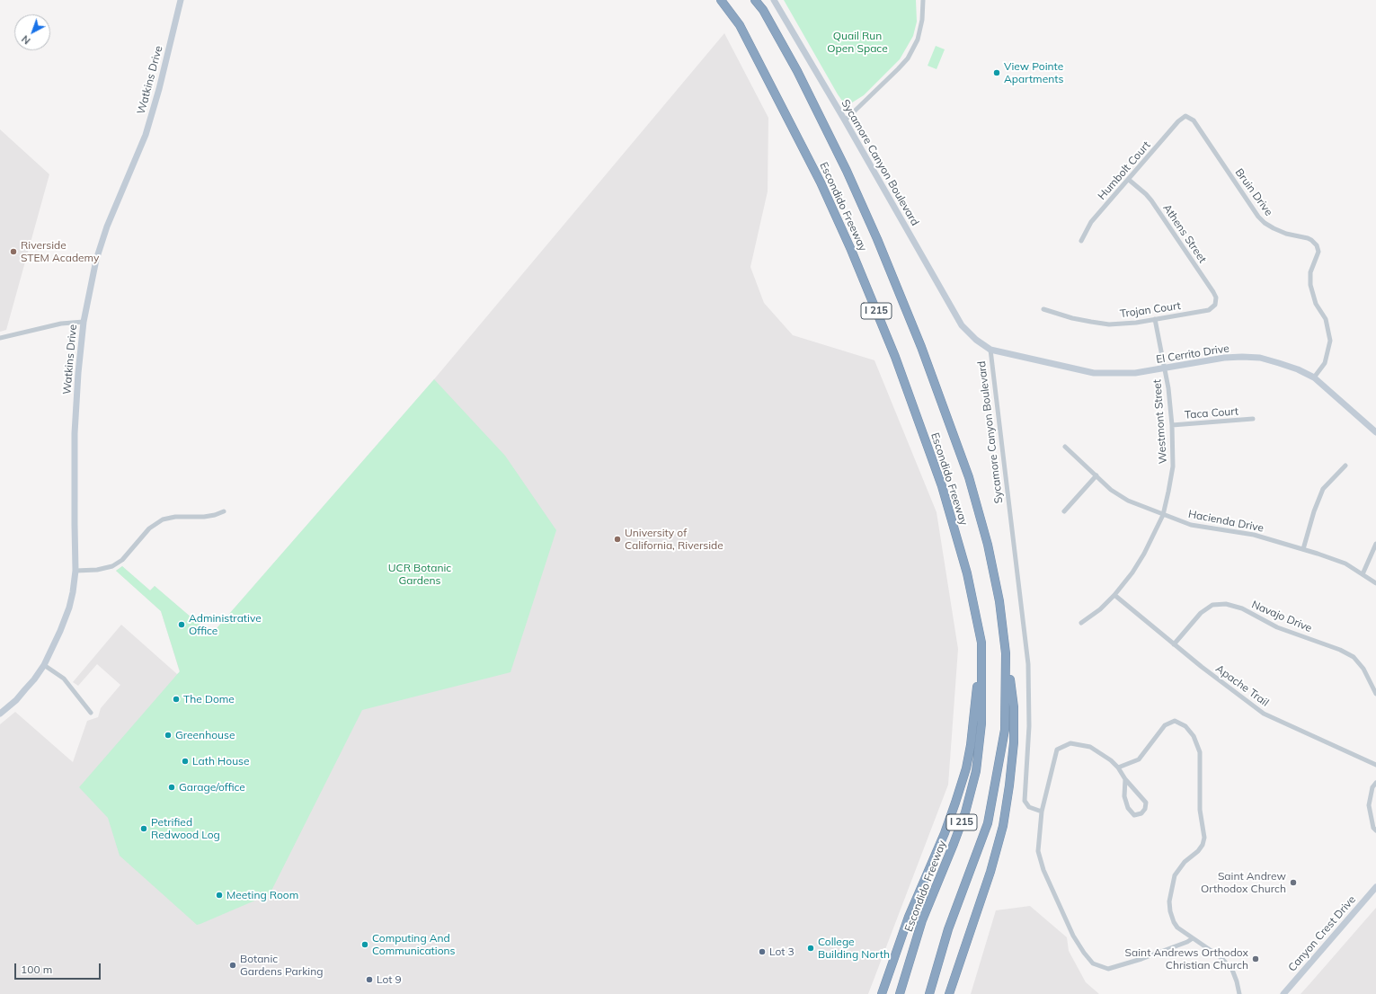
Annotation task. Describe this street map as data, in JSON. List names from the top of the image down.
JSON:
{
  "streets": {
    "highway": ["Escondido Freeway", "I 215"],
    "main road": [
      "Watkins Drive",
      "Sycamore Canyon Boulevard",
      "El Cerrito Drive",
      "Canyon Crest Drive"
    ],
    "street": [
      "Humbolt Court",
      "Bruin Drive",
      "Athens Street",
      "Trojan Court",
      "Taca Court",
      "Westmont Street",
      "Hacienda Drive",
      "Navajo Drive",
      "Apache Trail"
    ]
  },
  "crossings": [
    ["Sycamore Canyon Boulevard", "El Cerrito Drive"],
    ["Humbolt Court", "Bruin Drive"],
    ["Humbolt Court", "Athens Street"],
    ["Bruin Drive", "El Cerrito Drive"],
    ["Athens Street", "Trojan Court"],
    ["Trojan Court", "Westmont Street"],
    ["El Cerrito Drive", "Westmont Street"],
    ["Taca Court", "Westmont Street"],
    ["Westmont Street", "Hacienda Drive"],
    ["Westmont Street", "Apache Trail"],
    ["Navajo Drive", "Apache Trail"]
  ],
  "parks": ["Quail Run Open Space", "UCR Botanic Gardens"],
  "places": [
    "View Pointe Apartments",
    "Riverside STEM Academy",
    "University of California, Riverside",
    "Administrative Office",
    "The Dome",
    "Greenhouse",
    "Lath House",
    "Garage/office",
    "Petrified Redwood Log",
    "Saint Andrew Orthodox Church",
    "Meeting Room",
    "Computing And Communications",
    "College Building North",
    "Lot 3",
    "Saint Andrews Orthodox Christian Church",
    "Botanic Gardens Parking",
    "Lot 9"
  ],
  "scale_bar": "100 m",
  "north": "bottom left"
}
